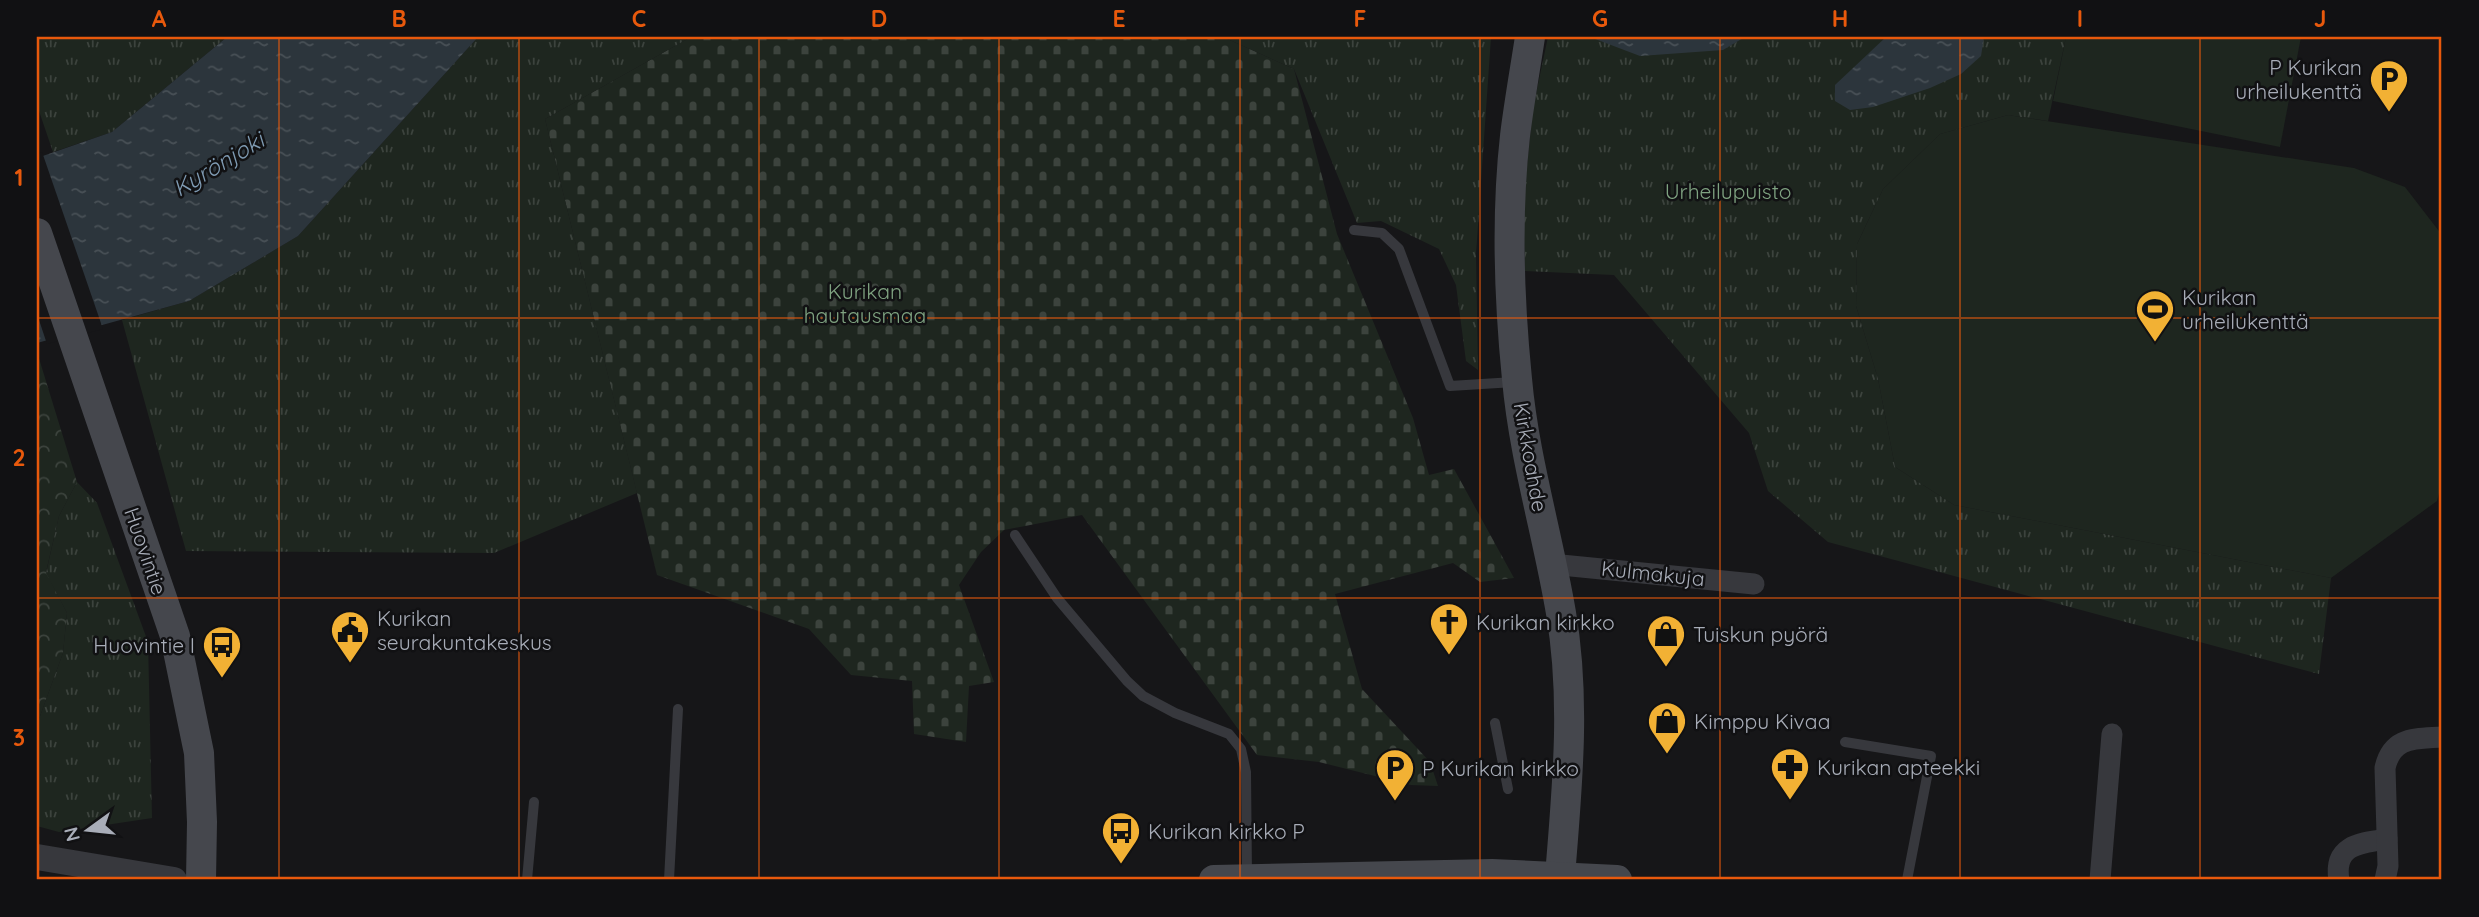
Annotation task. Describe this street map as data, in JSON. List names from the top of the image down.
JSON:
{
  "streets": {
    "main road": ["Kirkkoahde", "Huovintie"],
    "street": ["Kulmakuja"]
  },
  "crossings": [
    ["Kirkkoahde", "Kulmakuja"]
  ],
  "water": ["Kyrönjoki"],
  "parks": ["Urheilupuisto", "Kurikan hautausmaa"],
  "places": {
    "parking": ["P Kurikan urheilukenttä", "P Kurikan kirkko"],
    "sports": ["Kurikan urheilukenttä"],
    "church": ["Kurikan kirkko"],
    "public building": ["Kurikan seurakuntakeskus"],
    "shop": ["Tuiskun pyörä", "Kimppu Kivaa"],
    "bus stop": ["Huovintie I", "Kurikan kirkko P"],
    "pharmacy": ["Kurikan apteekki"]
  },
  "north": "left",
  "grid": {
    "columns": [
      "A",
      "B",
      "C",
      "D",
      "E",
      "F",
      "G",
      "H",
      "I",
      "J"
    ],
    "rows": ["1", "2", "3"]
  }
}
